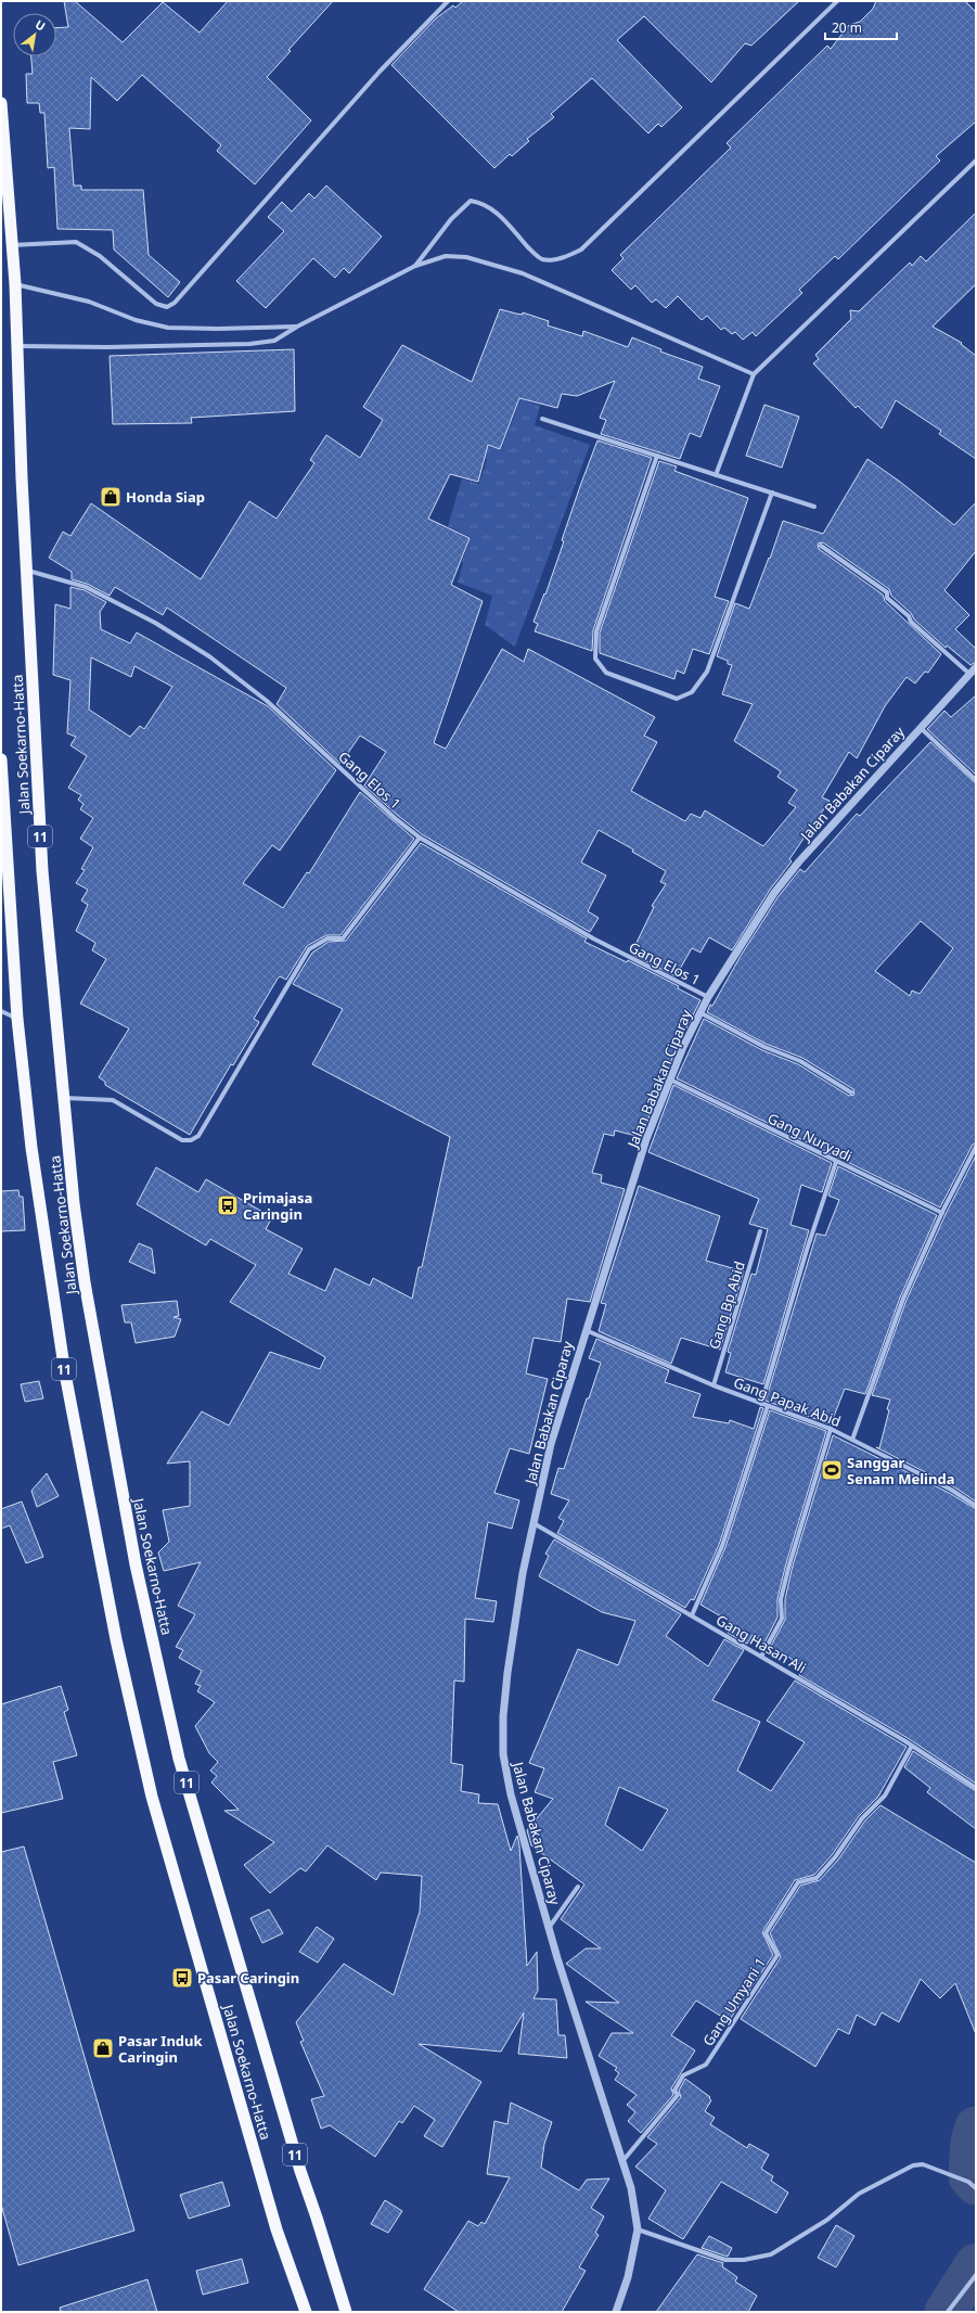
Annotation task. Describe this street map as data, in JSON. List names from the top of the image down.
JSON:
{
  "streets": {
    "highway": ["Jalan Soekarno-Hatta", "11"],
    "street": [
      "Gang Elos 1",
      "Jalan Babakan Ciparay",
      "Gang Nuryadi",
      "Gang Bp Abid",
      "Gang Papak Abid",
      "Gang Hasan Ali",
      "Gang Umyani 1"
    ]
  },
  "crossings": [
    ["Jalan Soekarno-Hatta", "Gang Elos 1"],
    ["Gang Elos 1", "Jalan Babakan Ciparay"],
    ["Jalan Babakan Ciparay", "Gang Nuryadi"],
    ["Jalan Babakan Ciparay", "Gang Papak Abid"],
    ["Jalan Babakan Ciparay", "Gang Hasan Ali"],
    ["Jalan Babakan Ciparay", "Gang Umyani 1"],
    ["Gang Bp Abid", "Gang Papak Abid"],
    ["Gang Hasan Ali", "Gang Umyani 1"]
  ],
  "places": {
    "shop": ["Honda Siap", "Pasar Induk Caringin"],
    "bus stop": ["Primajasa Caringin", "Pasar Caringin"],
    "sports": ["Sanggar Senam Melinda"]
  },
  "scale_bar": "20 m",
  "north": "top right"
}
